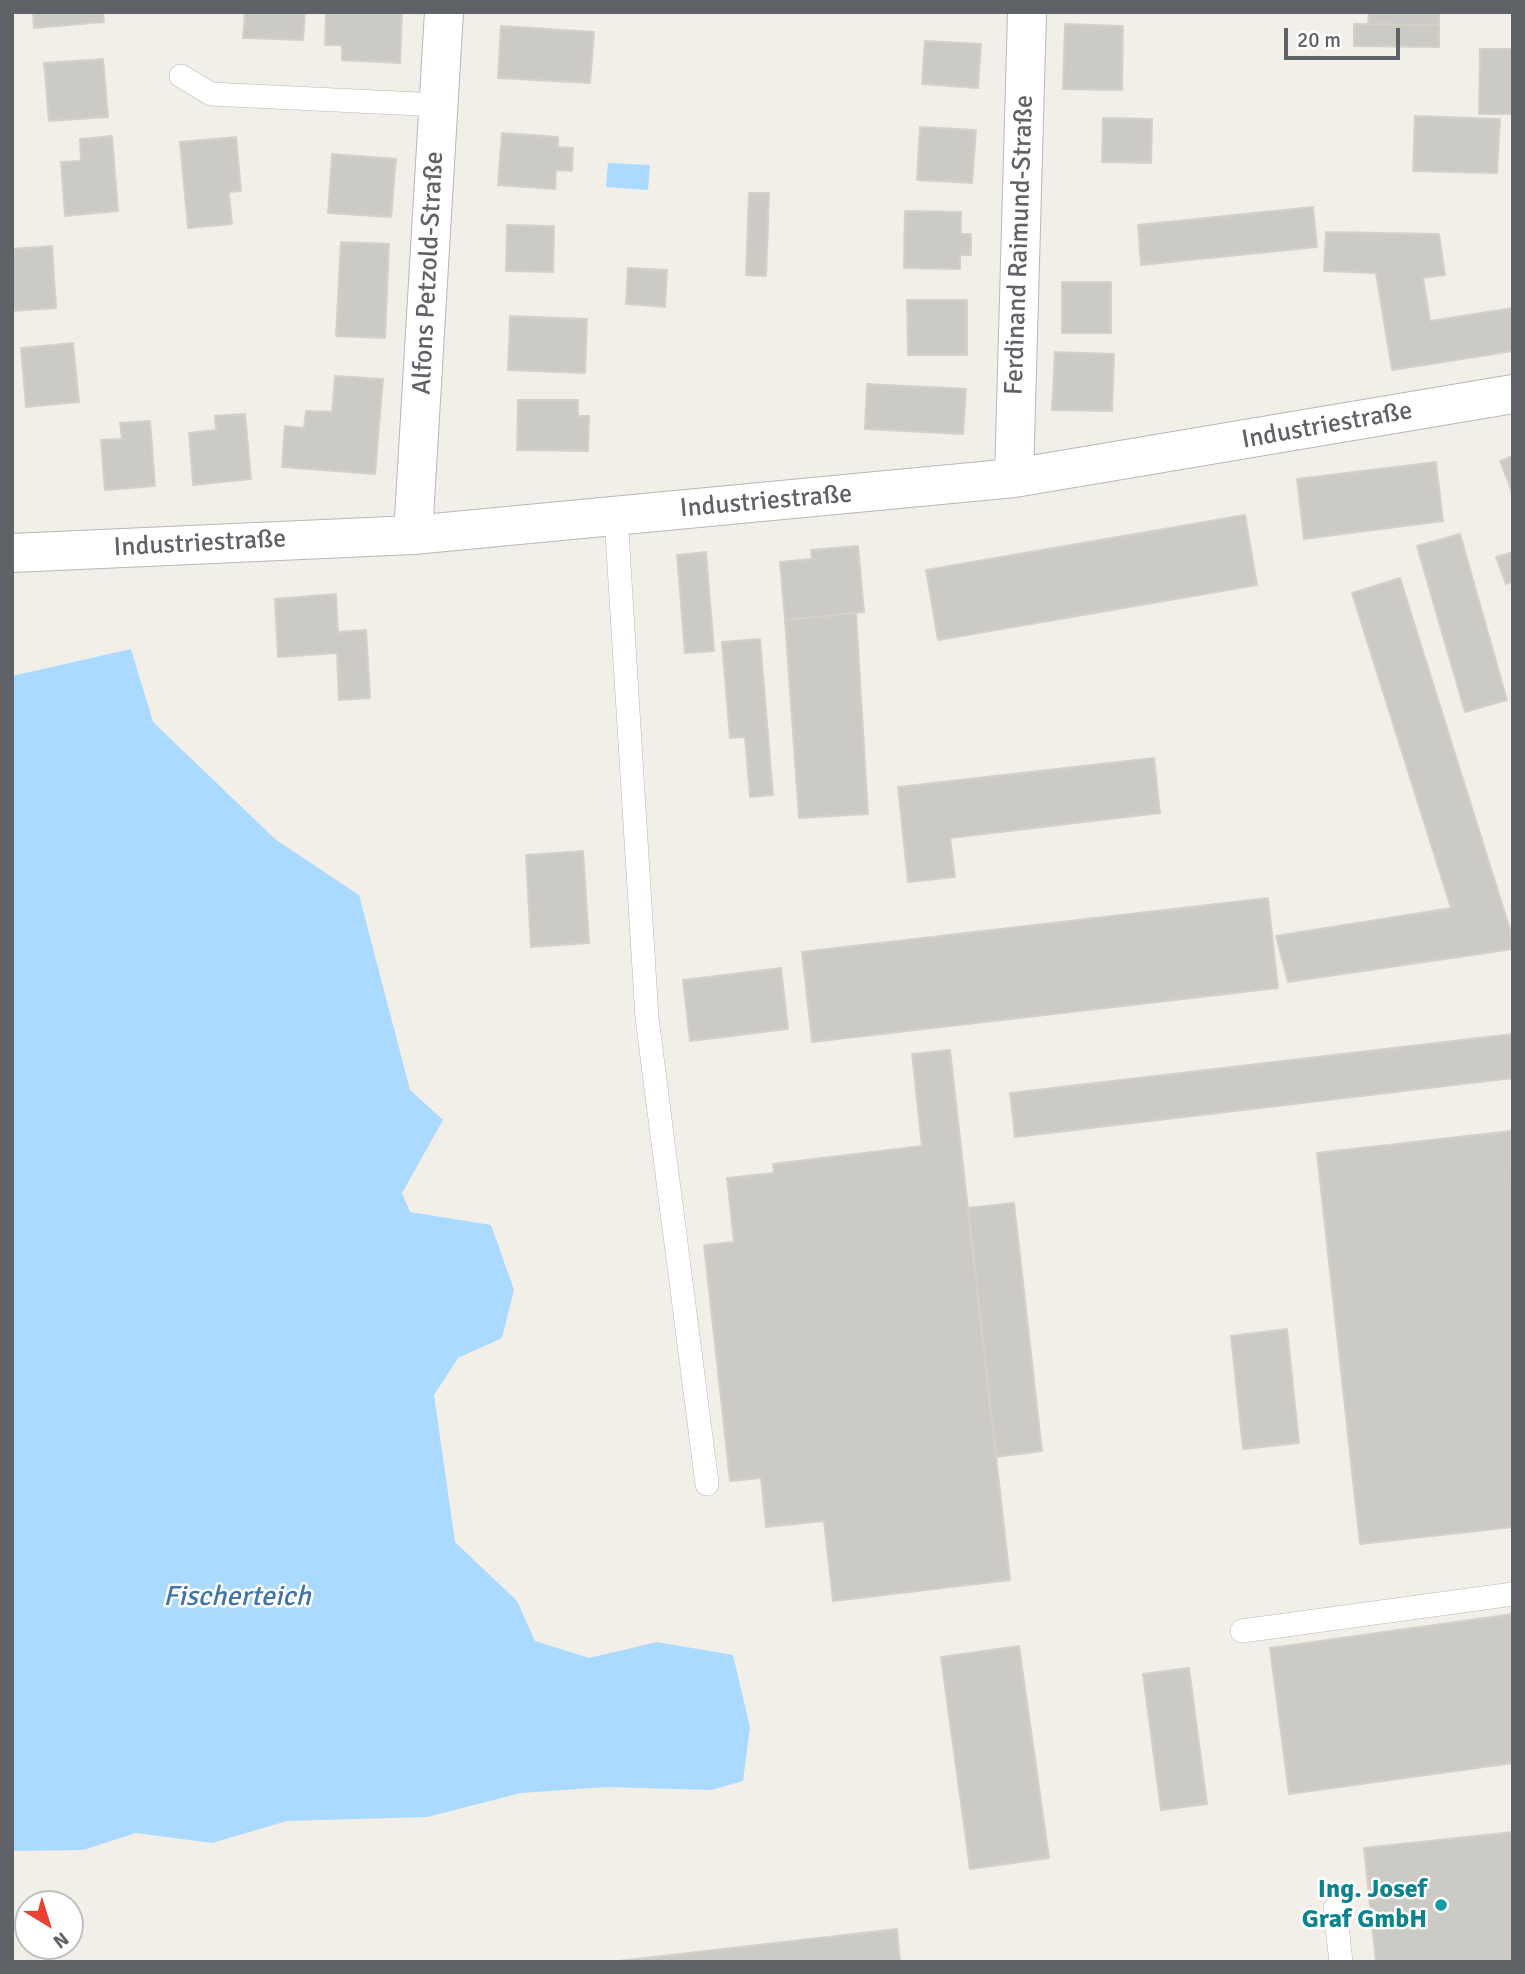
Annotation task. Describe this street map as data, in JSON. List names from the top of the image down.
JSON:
{
  "streets": {
    "street": ["Ferdinand Raimund-Straße", "Alfons Petzold-Straße", "Industriestraße"]
  },
  "crossings": [
    ["Ferdinand Raimund-Straße", "Industriestraße"],
    ["Alfons Petzold-Straße", "Industriestraße"]
  ],
  "water": ["Fischerteich"],
  "places": ["Ing. Josef Graf GmbH"],
  "scale_bar": "20 m",
  "north": "bottom right"
}
